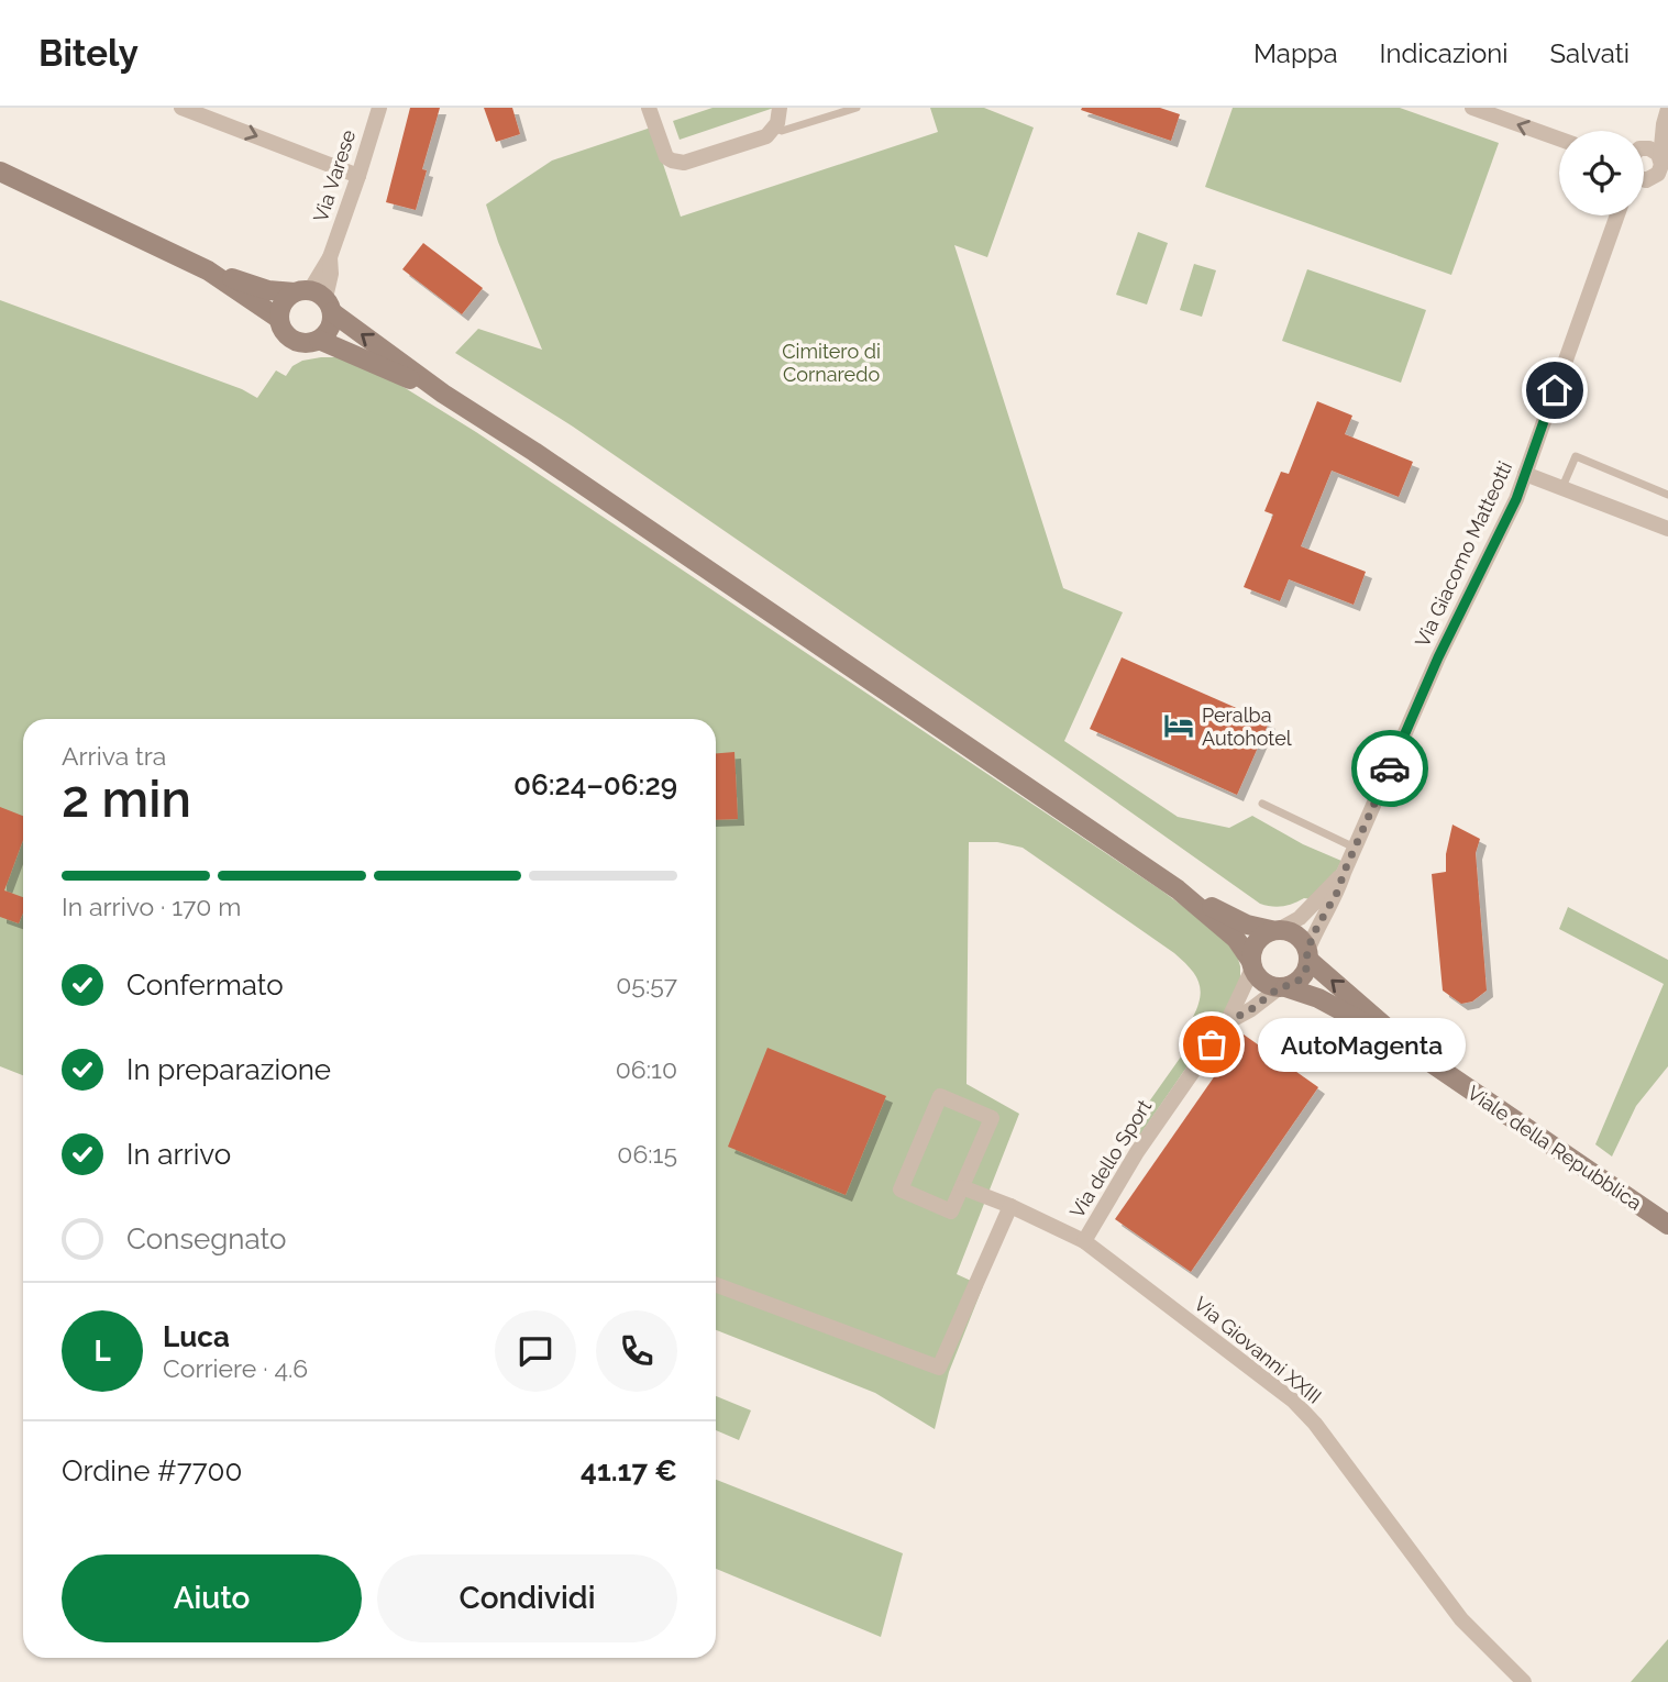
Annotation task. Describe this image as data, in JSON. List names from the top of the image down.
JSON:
{
  "streets": {
    "street": [
      "Via Varese",
      "Via Giacomo Matteotti",
      "Viale della Repubblica",
      "Via dello Sport",
      "Via Giovanni XXIII"
    ]
  },
  "crossings": [
    ["Via Giacomo Matteotti", "Viale della Repubblica"],
    ["Via Giacomo Matteotti", "Via dello Sport"],
    ["Viale della Repubblica", "Via dello Sport"],
    ["Via dello Sport", "Via Giovanni XXIII"]
  ],
  "parks": ["Cimitero di Cornaredo"],
  "places": {
    "hotel": ["Peralba Autohotel"],
    "other": ["AutoMagenta"]
  },
  "page": {
    "header": "Bitely",
    "nav": ["Mappa", "Indicazioni", "Salvati"],
    "heading": ["2 min", "Arriva tra", "06:24–06:29"],
    "panel": [
      "Luca",
      "Corriere · 4.6",
      "Ordine #7700",
      "41.17 €"
    ],
    "bar": "In arrivo · 170 m",
    "list": [
      ["Confermato", "05:57"],
      ["In preparazione", "06:10"],
      ["In arrivo", "06:15"],
      "Consegnato"
    ],
    "bubble": "AutoMagenta",
    "round": "L",
    "buttons": ["Aiuto", "Condividi"]
  }
}
